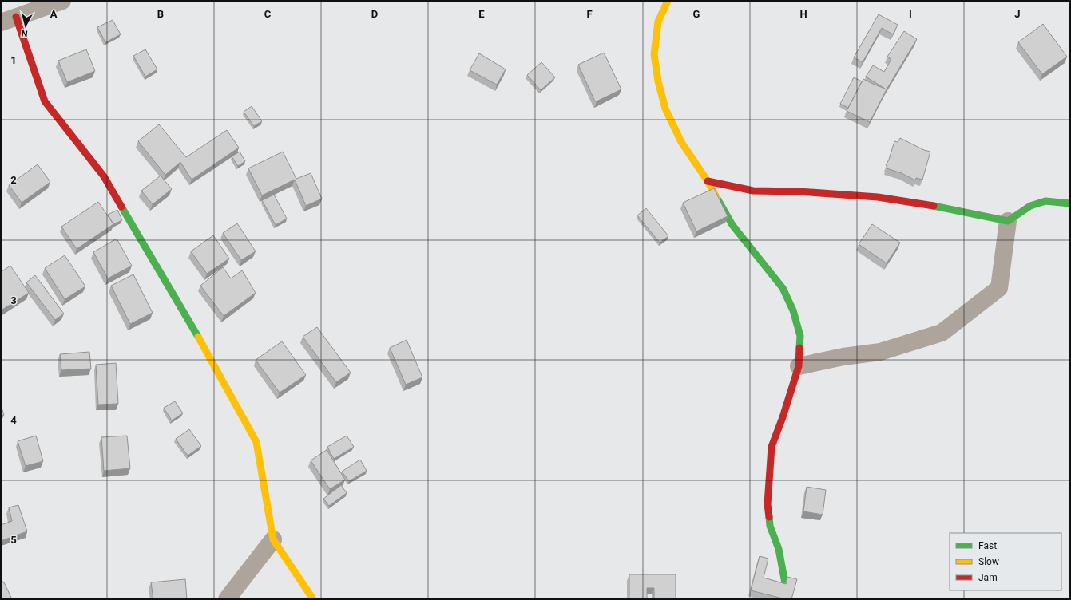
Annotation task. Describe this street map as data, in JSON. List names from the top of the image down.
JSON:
{
  "legend": ["Fast", "Slow", "Jam"],
  "north": "bottom",
  "grid": {
    "columns": [
      "A",
      "B",
      "C",
      "D",
      "E",
      "F",
      "G",
      "H",
      "I",
      "J"
    ],
    "rows": [
      "1",
      "2",
      "3",
      "4",
      "5"
    ]
  }
}
